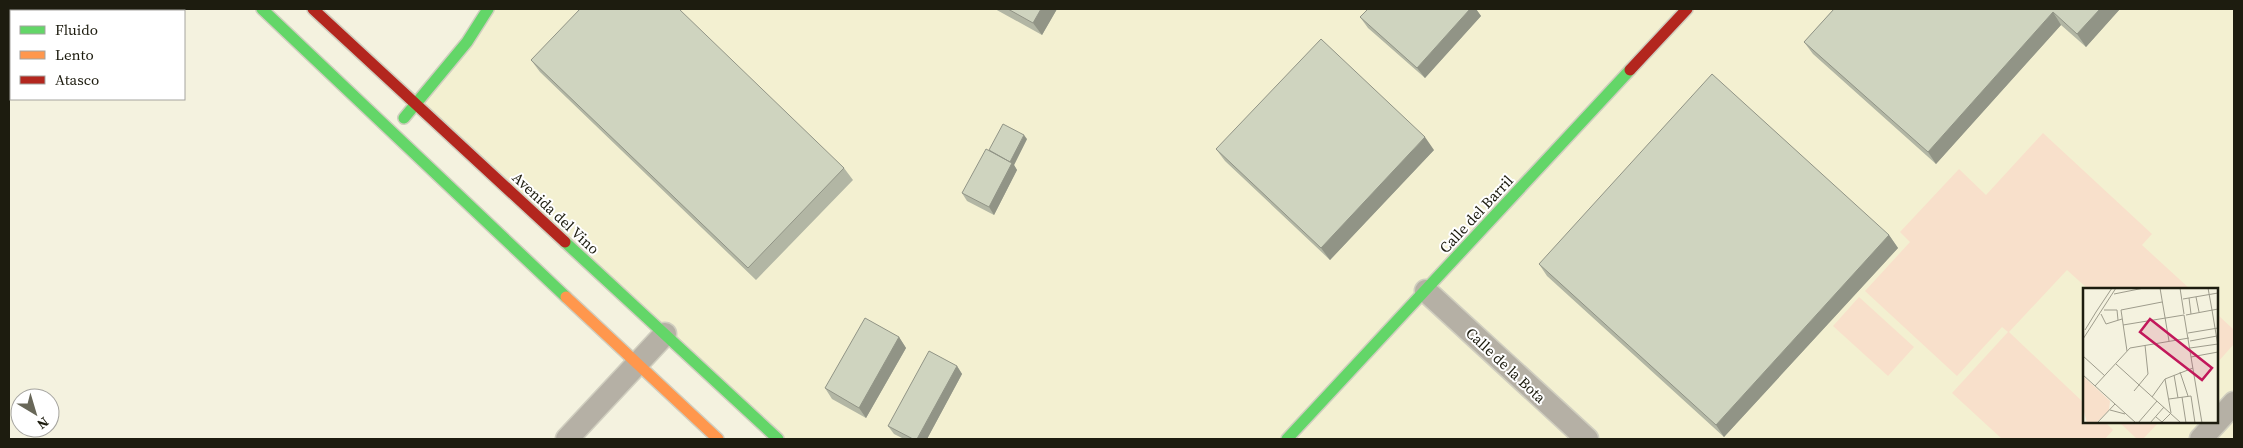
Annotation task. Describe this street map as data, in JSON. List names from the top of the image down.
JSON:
{
  "streets": {
    "street": ["Avenida del Vino", "Calle del Barril", "Calle de la Bota"]
  },
  "crossings": [
    ["Calle del Barril", "Calle de la Bota"]
  ],
  "legend": ["Fluido", "Lento", "Atasco"],
  "north": "bottom right"
}
